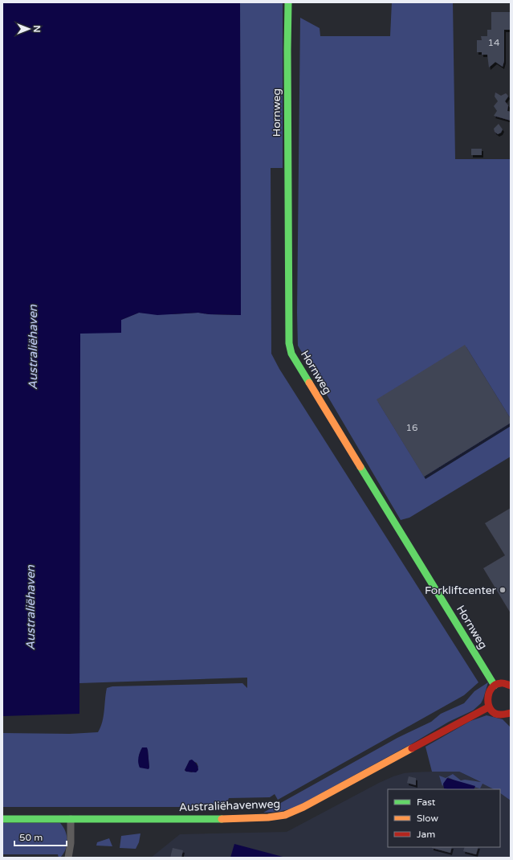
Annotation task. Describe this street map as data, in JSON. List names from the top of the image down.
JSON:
{
  "streets": {
    "street": ["Hornweg", "Australiëhavenweg"]
  },
  "water": ["Australiëhaven"],
  "places": ["Forkliftcenter"],
  "house_numbers": ["14", "16"],
  "legend": ["Fast", "Slow", "Jam"],
  "scale_bar": "50 m",
  "north": "right"
}
